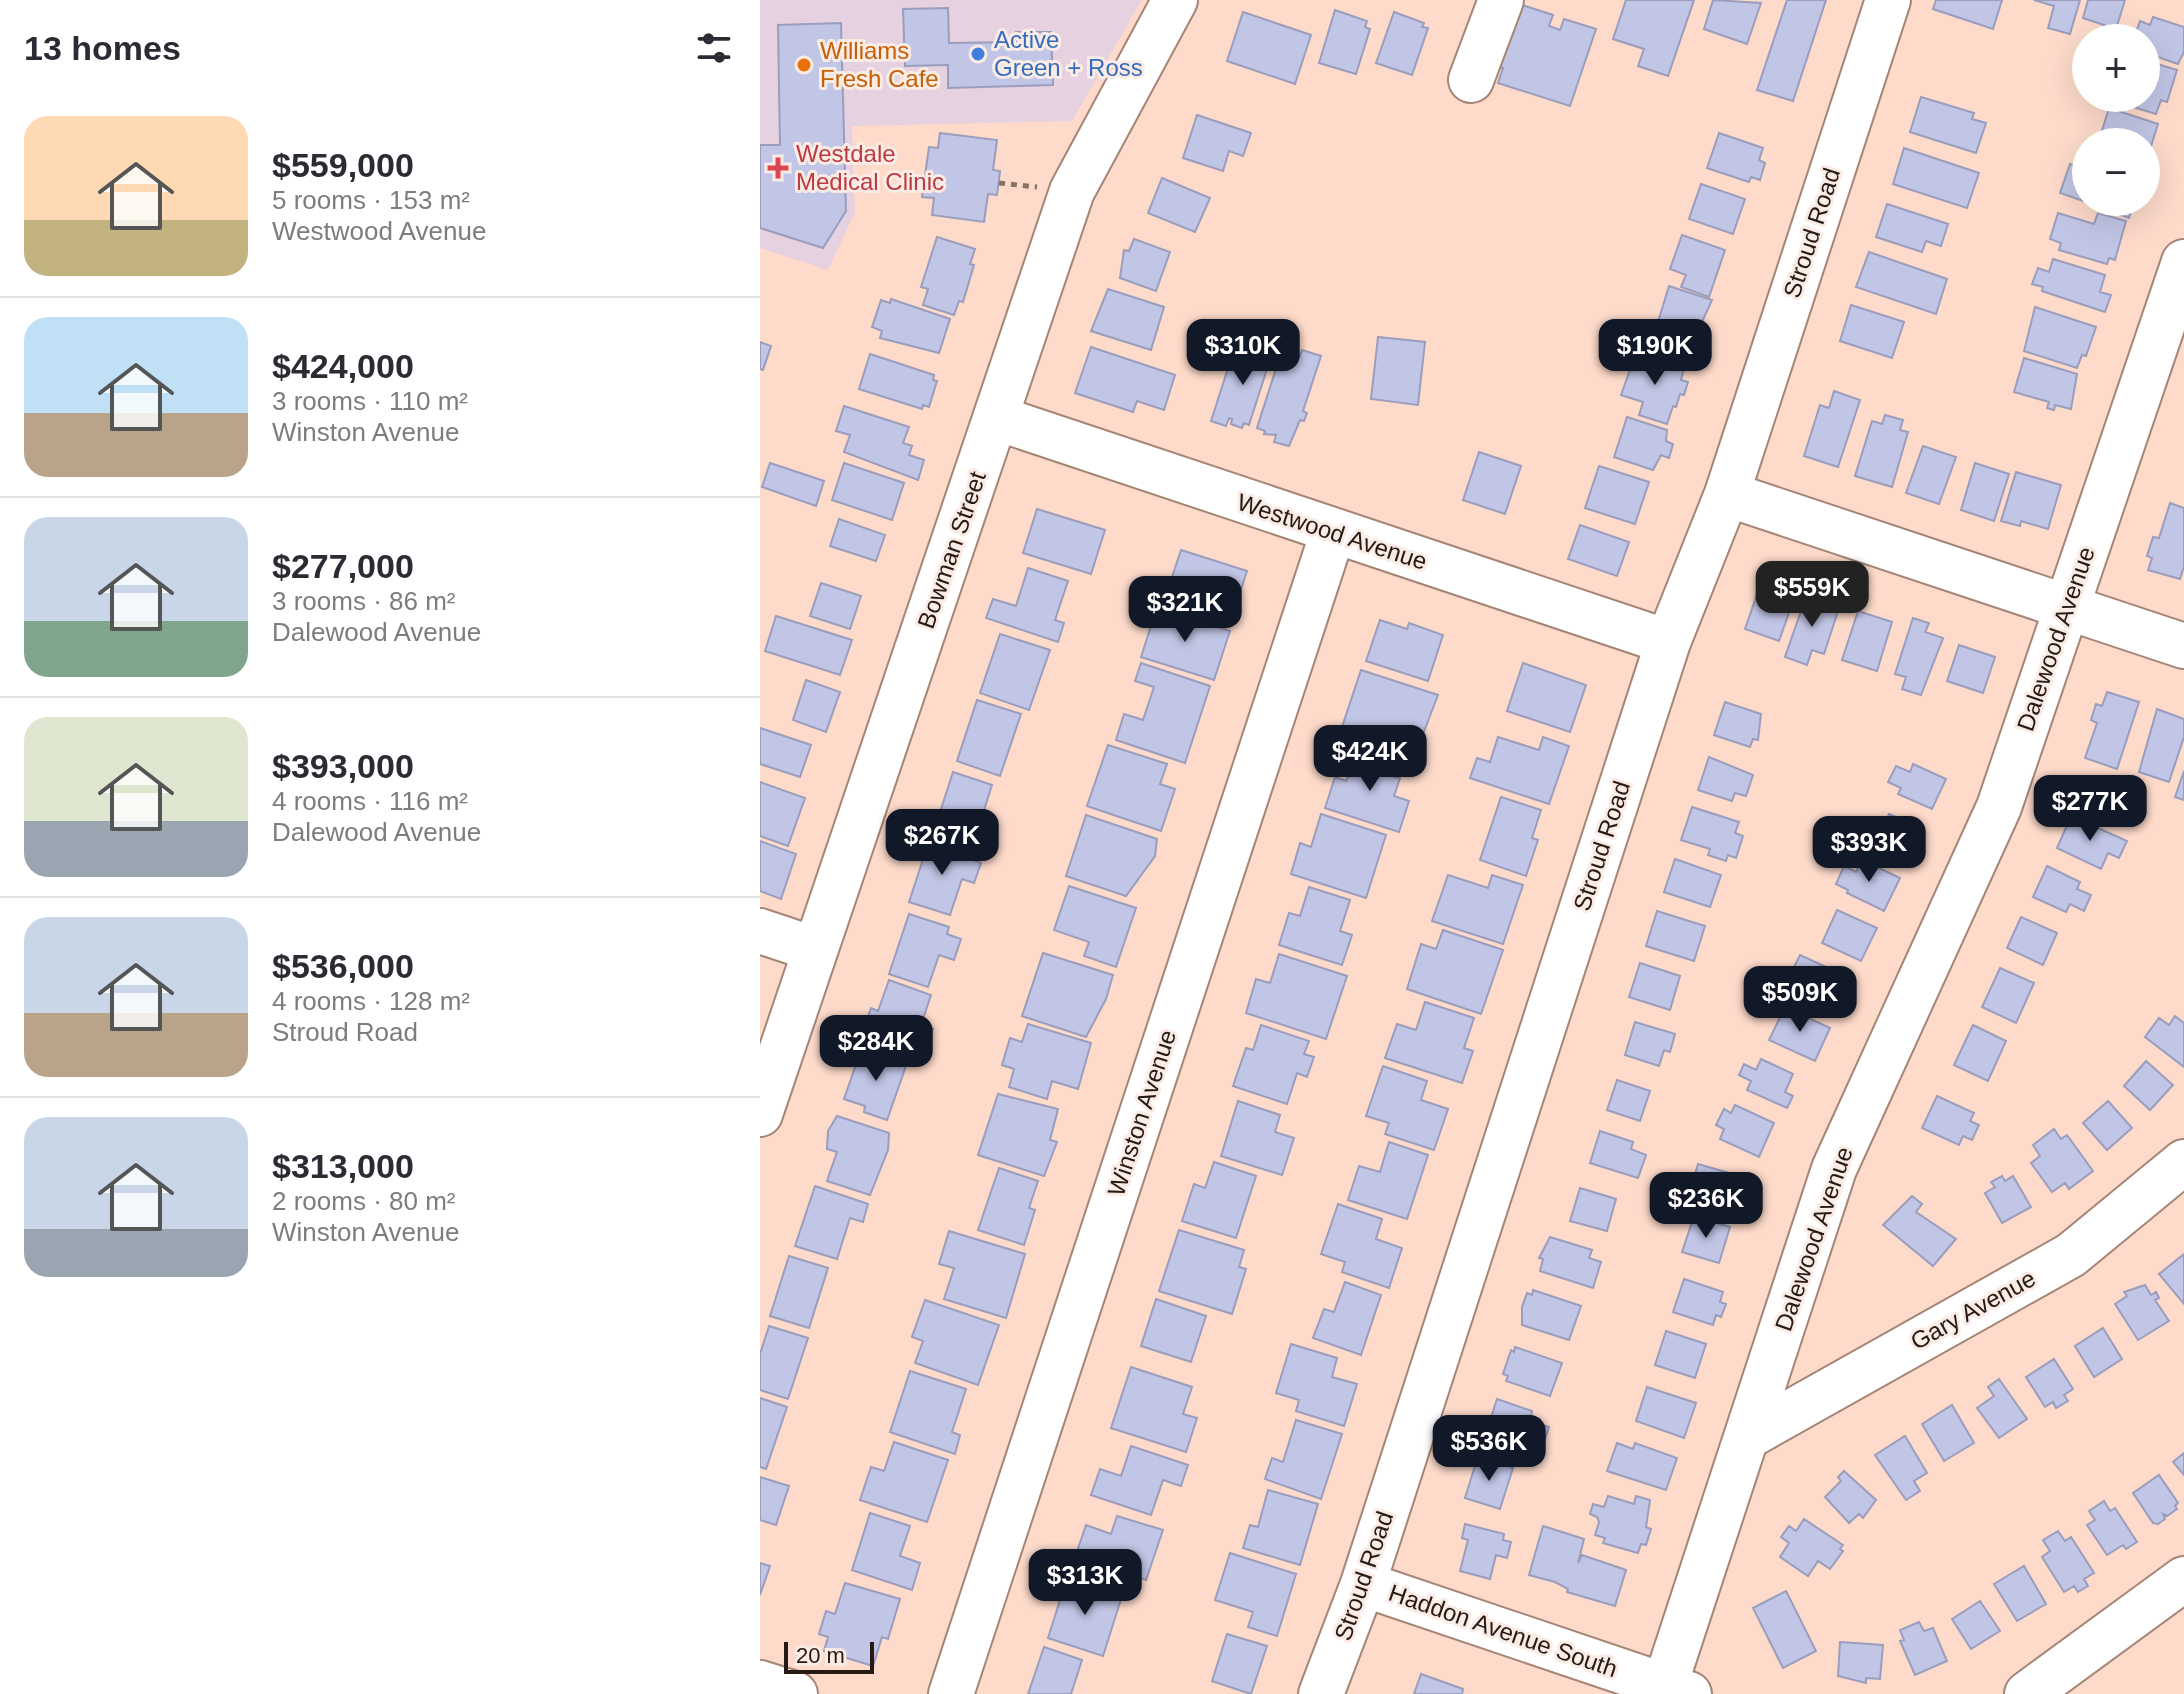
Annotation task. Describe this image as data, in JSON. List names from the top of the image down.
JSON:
{
  "streets": {
    "street": [
      "Stroud Road",
      "Westwood Avenue",
      "Bowman Street",
      "Dalewood Avenue",
      "Winston Avenue",
      "Gary Avenue",
      "Haddon Avenue South"
    ]
  },
  "crossings": [
    ["Stroud Road", "Westwood Avenue"],
    ["Stroud Road", "Haddon Avenue South"],
    ["Westwood Avenue", "Bowman Street"],
    ["Westwood Avenue", "Winston Avenue"],
    ["Dalewood Avenue", "Gary Avenue"],
    ["Dalewood Avenue", "Haddon Avenue South"]
  ],
  "places": {
    "other": ["Active Green + Ross", "Williams Fresh Cafe"],
    "health": ["Westdale Medical Clinic"]
  },
  "scale_bar": "20 m",
  "page": {
    "heading": "13 homes",
    "map_buttons": ["+", "−"],
    "list": [
      {
        "name": "$559,000",
        "note": "5 rooms · 153 m² · Westwood Avenue"
      },
      {
        "name": "$424,000",
        "note": "3 rooms · 110 m² · Winston Avenue"
      },
      {
        "name": "$277,000",
        "note": "3 rooms · 86 m² · Dalewood Avenue"
      },
      {
        "name": "$393,000",
        "note": "4 rooms · 116 m² · Dalewood Avenue"
      },
      {
        "name": "$536,000",
        "note": "4 rooms · 128 m² · Stroud Road"
      },
      {
        "name": "$313,000",
        "note": "2 rooms · 80 m² · Winston Avenue"
      }
    ],
    "price": [
      "$310K",
      "$190K",
      "$559K",
      "$321K",
      "$424K",
      "$277K",
      "$267K",
      "$393K",
      "$509K",
      "$284K",
      "$236K",
      "$536K",
      "$313K"
    ],
    "scale": "20 m"
  }
}
